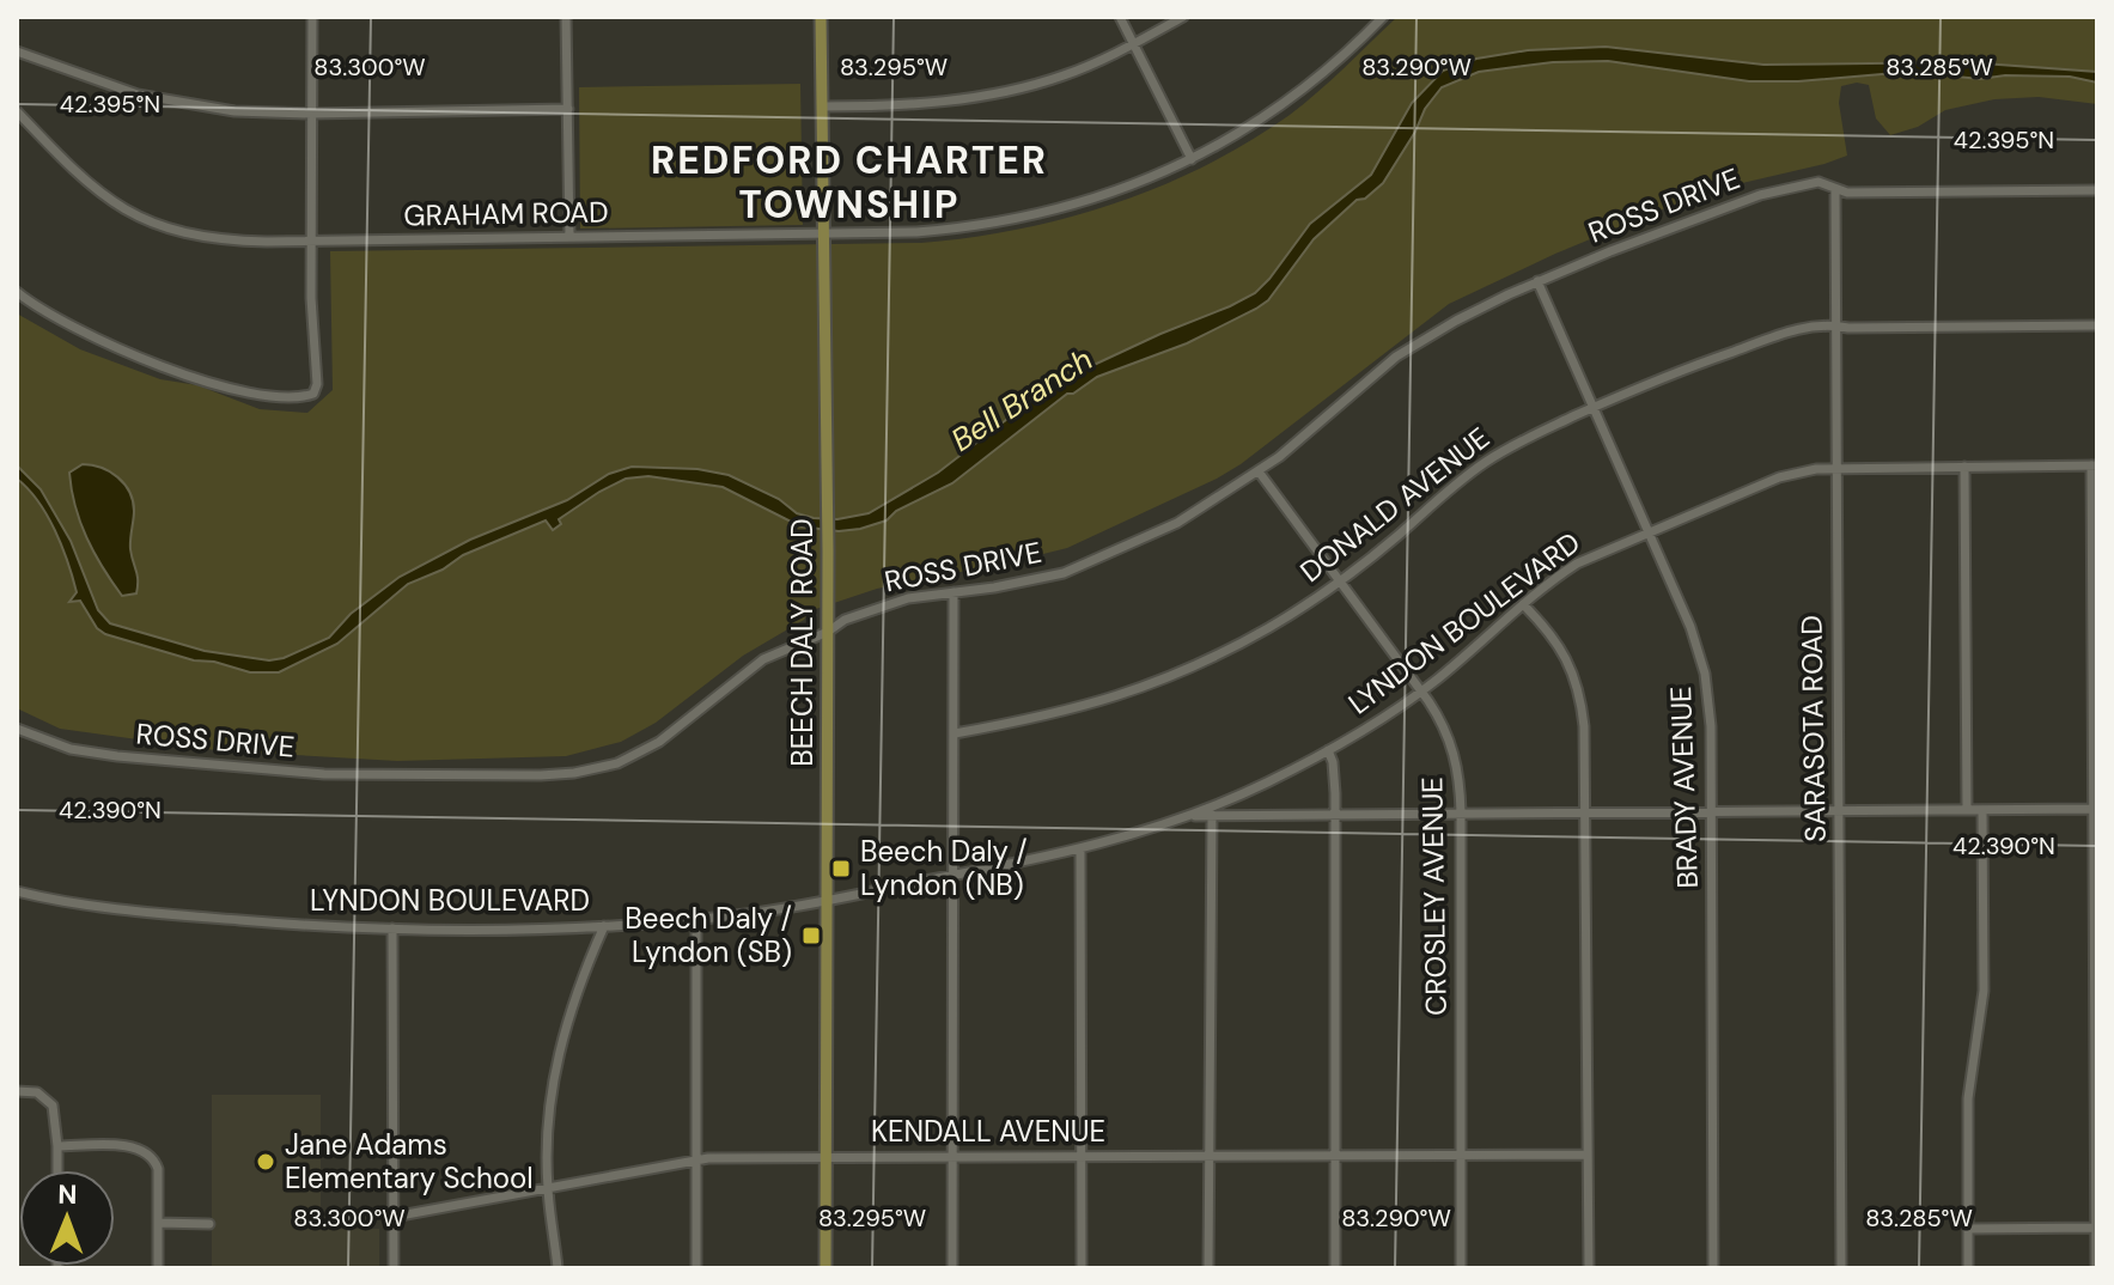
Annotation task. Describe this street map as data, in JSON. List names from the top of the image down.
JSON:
{
  "streets": {
    "main road": ["BEECH DALY ROAD"],
    "street": [
      "ROSS DRIVE",
      "GRAHAM ROAD",
      "DONALD AVENUE",
      "LYNDON BOULEVARD",
      "SARASOTA ROAD",
      "BRADY AVENUE",
      "CROSLEY AVENUE",
      "KENDALL AVENUE"
    ]
  },
  "crossings": [
    ["ROSS DRIVE", "BEECH DALY ROAD"],
    ["ROSS DRIVE", "SARASOTA ROAD"],
    ["ROSS DRIVE", "BRADY AVENUE"],
    ["ROSS DRIVE", "CROSLEY AVENUE"],
    ["GRAHAM ROAD", "BEECH DALY ROAD"],
    ["DONALD AVENUE", "SARASOTA ROAD"],
    ["DONALD AVENUE", "BRADY AVENUE"],
    ["DONALD AVENUE", "CROSLEY AVENUE"],
    ["LYNDON BOULEVARD", "BEECH DALY ROAD"],
    ["LYNDON BOULEVARD", "SARASOTA ROAD"],
    ["LYNDON BOULEVARD", "BRADY AVENUE"],
    ["LYNDON BOULEVARD", "CROSLEY AVENUE"],
    ["BEECH DALY ROAD", "KENDALL AVENUE"],
    ["CROSLEY AVENUE", "KENDALL AVENUE"]
  ],
  "districts": ["REDFORD CHARTER TOWNSHIP"],
  "water": ["Bell Branch"],
  "places": {
    "transit": ["Beech Daly / Lyndon (NB)", "Beech Daly / Lyndon (SB)"],
    "other": ["Jane Adams Elementary School"]
  },
  "north": "top",
  "coordinates": [
    "83.300°W",
    "83.295°W",
    "83.290°W",
    "83.285°W",
    "42.395°N",
    "42.390°N"
  ]
}
